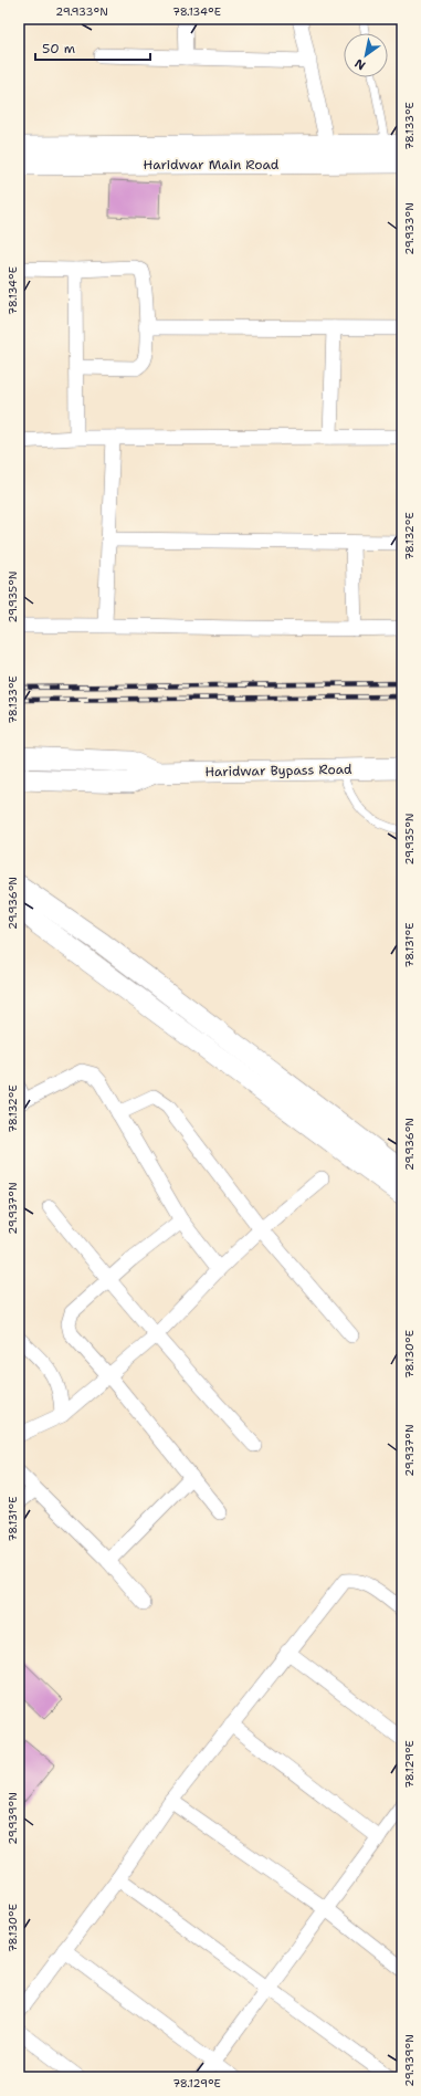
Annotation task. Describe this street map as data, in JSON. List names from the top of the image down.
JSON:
{
  "streets": {
    "main road": ["Haridwar Main Road", "Haridwar Bypass Road"]
  },
  "scale_bar": "50 m",
  "north": "bottom left",
  "coordinates": [
    "29.933°N",
    "78.134°E",
    "78.133°E",
    "78.132°E",
    "29.935°N",
    "29.936°N",
    "78.131°E",
    "29.937°N",
    "78.130°E",
    "78.129°E",
    "29.939°N"
  ]
}
